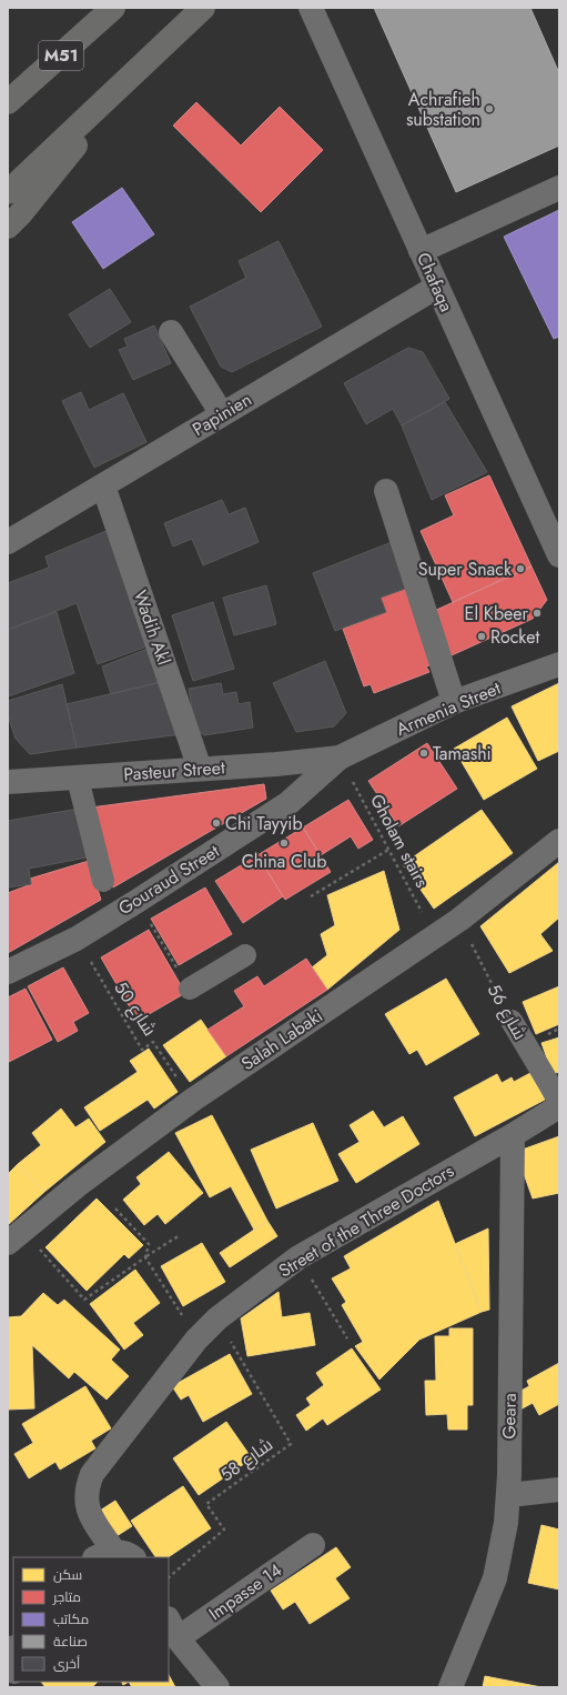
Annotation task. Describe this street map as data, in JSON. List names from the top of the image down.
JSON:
{
  "streets": {
    "highway": ["M51"],
    "street": [
      "Chafaqa",
      "Papinien",
      "Wadih Akl",
      "Armenia Street",
      "Pasteur Street",
      "Gouraud Street",
      "شارع 56",
      "Salah Labaki",
      "Street of the Three Doctors",
      "Geara",
      "Impasse 14"
    ],
    "path": ["Gholam stairs", "شارع 50", "شارع 58"]
  },
  "crossings": [
    ["Chafaqa", "Papinien"],
    ["Papinien", "Wadih Akl"],
    ["Wadih Akl", "Pasteur Street"],
    ["Armenia Street", "Pasteur Street"],
    ["Armenia Street", "Gholam stairs"],
    ["Armenia Street", "Gouraud Street"],
    ["Pasteur Street", "Gholam stairs"],
    ["Pasteur Street", "Gouraud Street"],
    ["Gholam stairs", "Gouraud Street"],
    ["Gholam stairs", "Salah Labaki"],
    ["Gouraud Street", "شارع 50"],
    ["شارع 50", "Salah Labaki"],
    ["شارع 56", "Salah Labaki"],
    ["Street of the Three Doctors", "Geara"],
    ["Street of the Three Doctors", "شارع 58"]
  ],
  "places": [
    "Achrafieh substation",
    "Super Snack",
    "El Kbeer",
    "Rocket",
    "Tamashi",
    "Chi Tayyib",
    "China Club"
  ],
  "legend": [
    "سكن",
    "متاجر",
    "مكاتب",
    "صناعة",
    "أخرى"
  ]
}
